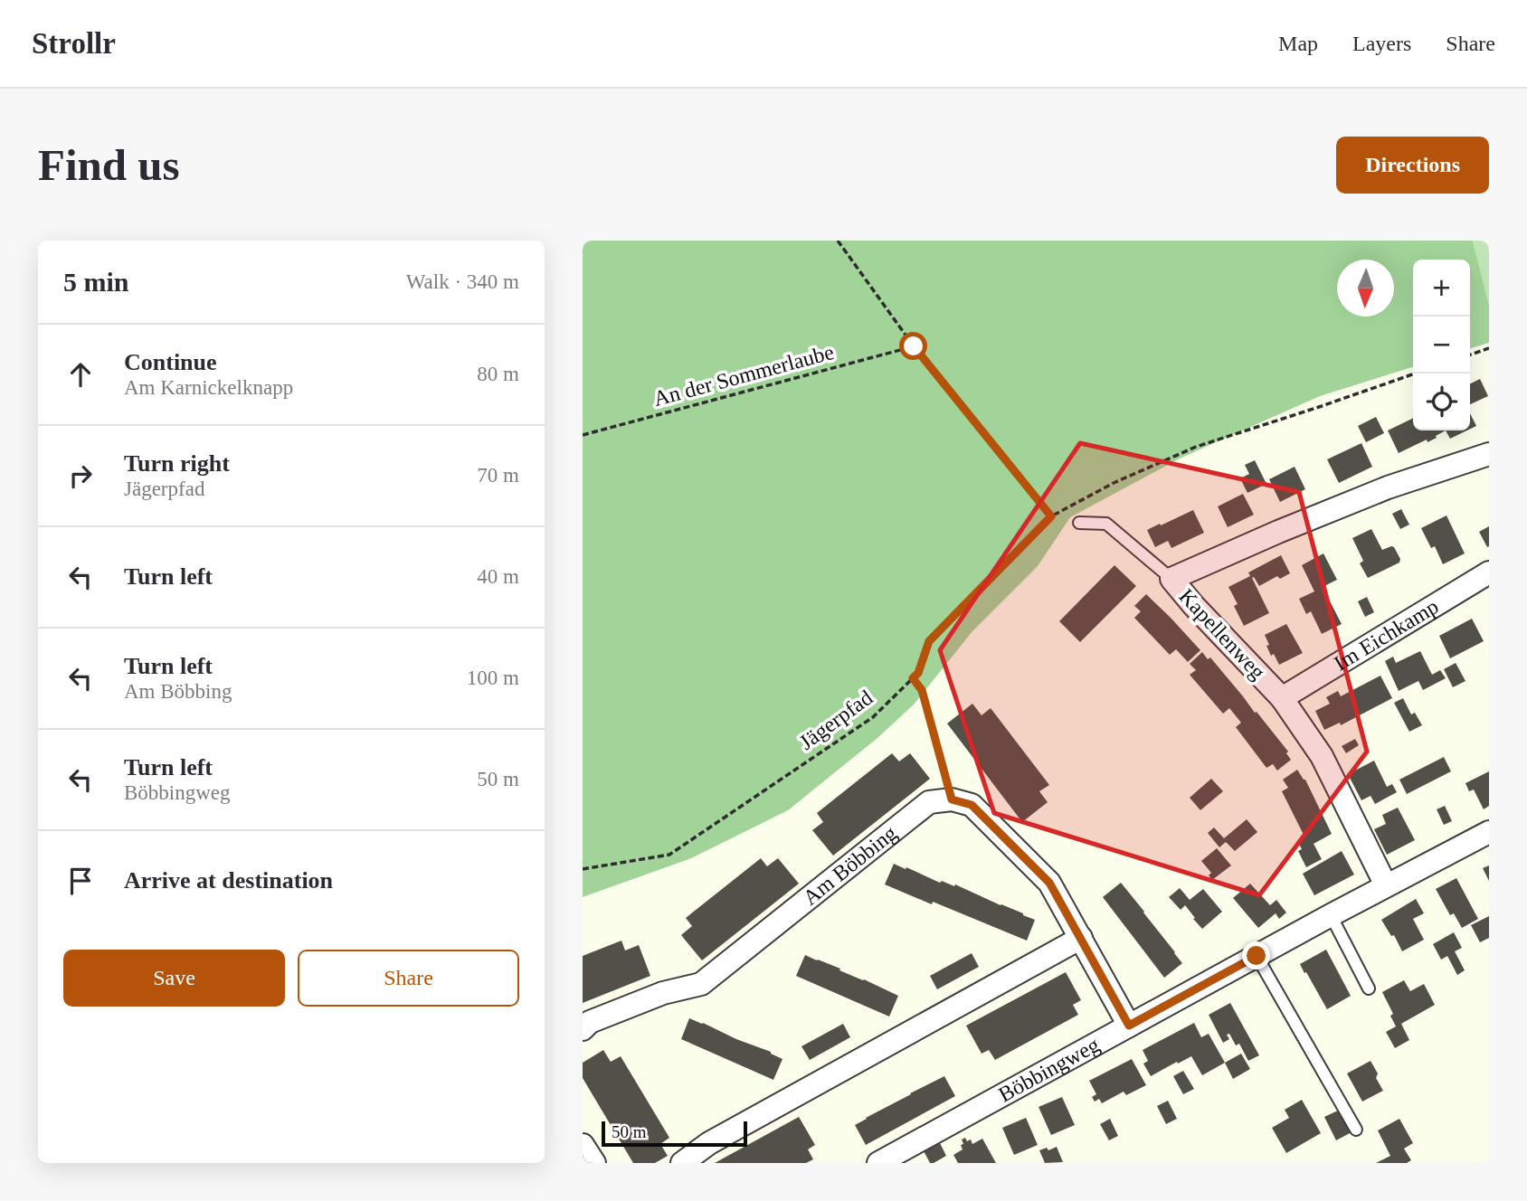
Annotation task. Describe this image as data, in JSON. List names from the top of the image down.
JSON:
{
  "streets": {
    "street": [
      "Kapellenweg",
      "Im Eichkamp",
      "Am Böbbing",
      "Böbbingweg"
    ],
    "path": ["An der Sommerlaube", "Jägerpfad"]
  },
  "crossings": [
    ["Kapellenweg", "Im Eichkamp"],
    ["Kapellenweg", "Böbbingweg"]
  ],
  "scale_bar": "50 m",
  "north": "bottom",
  "page": {
    "header": "Strollr",
    "nav": ["Map", "Layers", "Share"],
    "buttons": [
      "Directions",
      ["Save", "Share"]
    ],
    "title": "Find us",
    "heading": ["5 min", "Walk · 340 m"],
    "map_buttons": ["+", "−"],
    "list": [
      ["Continue", "Am Karnickelknapp", "80 m"],
      ["Turn right", "Jägerpfad", "70 m"],
      ["Turn left", "40 m"],
      ["Turn left", "Am Böbbing", "100 m"],
      ["Turn left", "Böbbingweg", "50 m"],
      "Arrive at destination"
    ],
    "scale": "50 m"
  }
}
